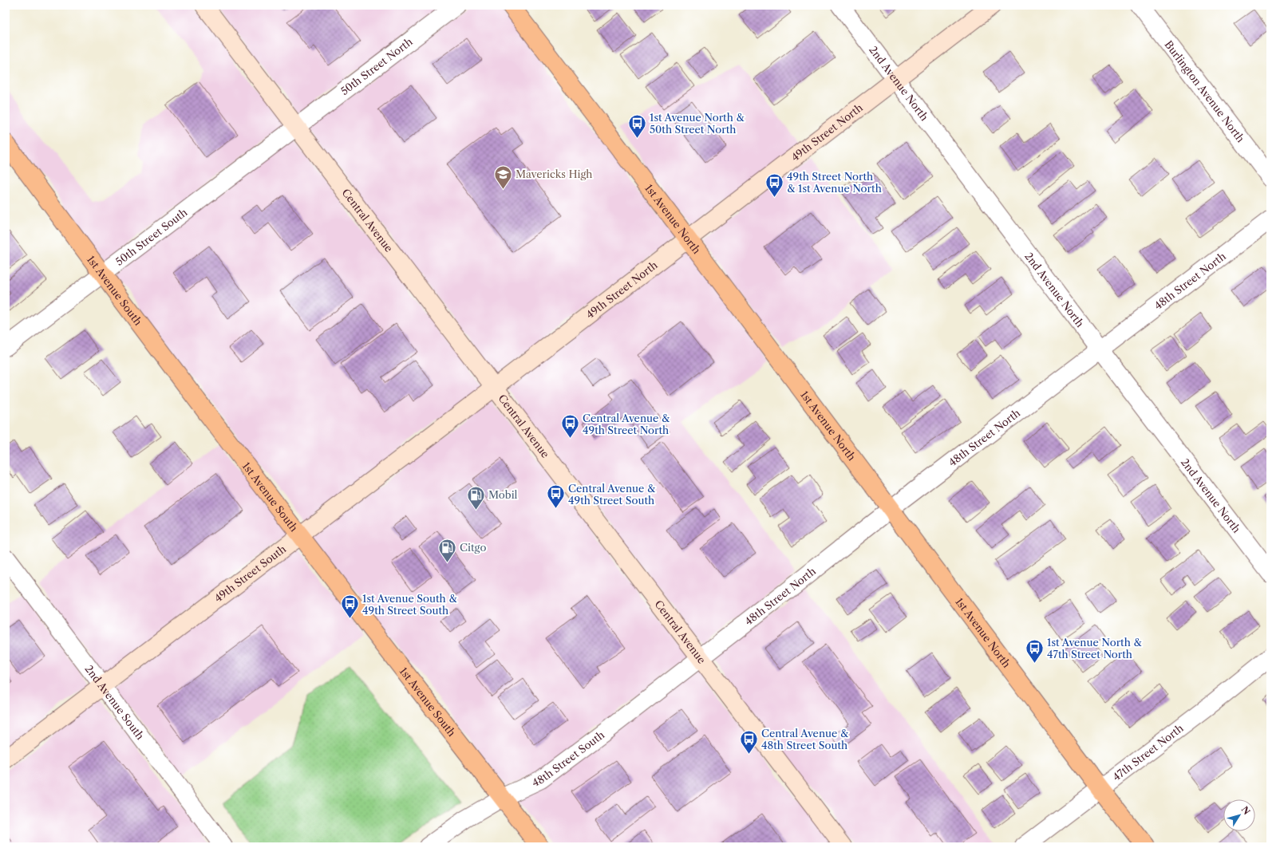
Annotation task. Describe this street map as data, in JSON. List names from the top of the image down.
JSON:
{
  "streets": {
    "main road": [
      "49th Street North",
      "1st Avenue North",
      "Central Avenue",
      "1st Avenue South",
      "49th Street South"
    ],
    "street": [
      "50th Street North",
      "2nd Avenue North",
      "Burlington Avenue North",
      "50th Street South",
      "48th Street North",
      "2nd Avenue South",
      "47th Street North",
      "48th Street South"
    ]
  },
  "crossings": [
    ["50th Street North", "Central Avenue"],
    ["50th Street North", "50th Street South"],
    ["2nd Avenue North", "49th Street North"],
    ["2nd Avenue North", "48th Street North"],
    ["49th Street North", "1st Avenue North"],
    ["49th Street North", "Central Avenue"],
    ["49th Street North", "49th Street South"],
    ["1st Avenue North", "48th Street North"],
    ["1st Avenue North", "47th Street North"],
    ["Central Avenue", "50th Street South"],
    ["Central Avenue", "48th Street North"],
    ["Central Avenue", "49th Street South"],
    ["Central Avenue", "48th Street South"],
    ["50th Street South", "1st Avenue South"],
    ["48th Street North", "48th Street South"],
    ["1st Avenue South", "49th Street South"],
    ["1st Avenue South", "48th Street South"],
    ["49th Street South", "2nd Avenue South"]
  ],
  "places": {
    "bus stop": [
      "1st Avenue North & 50th Street North",
      "49th Street North & 1st Avenue North",
      "Central Avenue & 49th Street North",
      "Central Avenue & 49th Street South",
      "1st Avenue South & 49th Street South",
      "1st Avenue North & 47th Street North",
      "Central Avenue & 48th Street South"
    ],
    "school or university": ["Mavericks High"],
    "fuel station": ["Mobil", "Citgo"]
  },
  "north": "top right"
}
